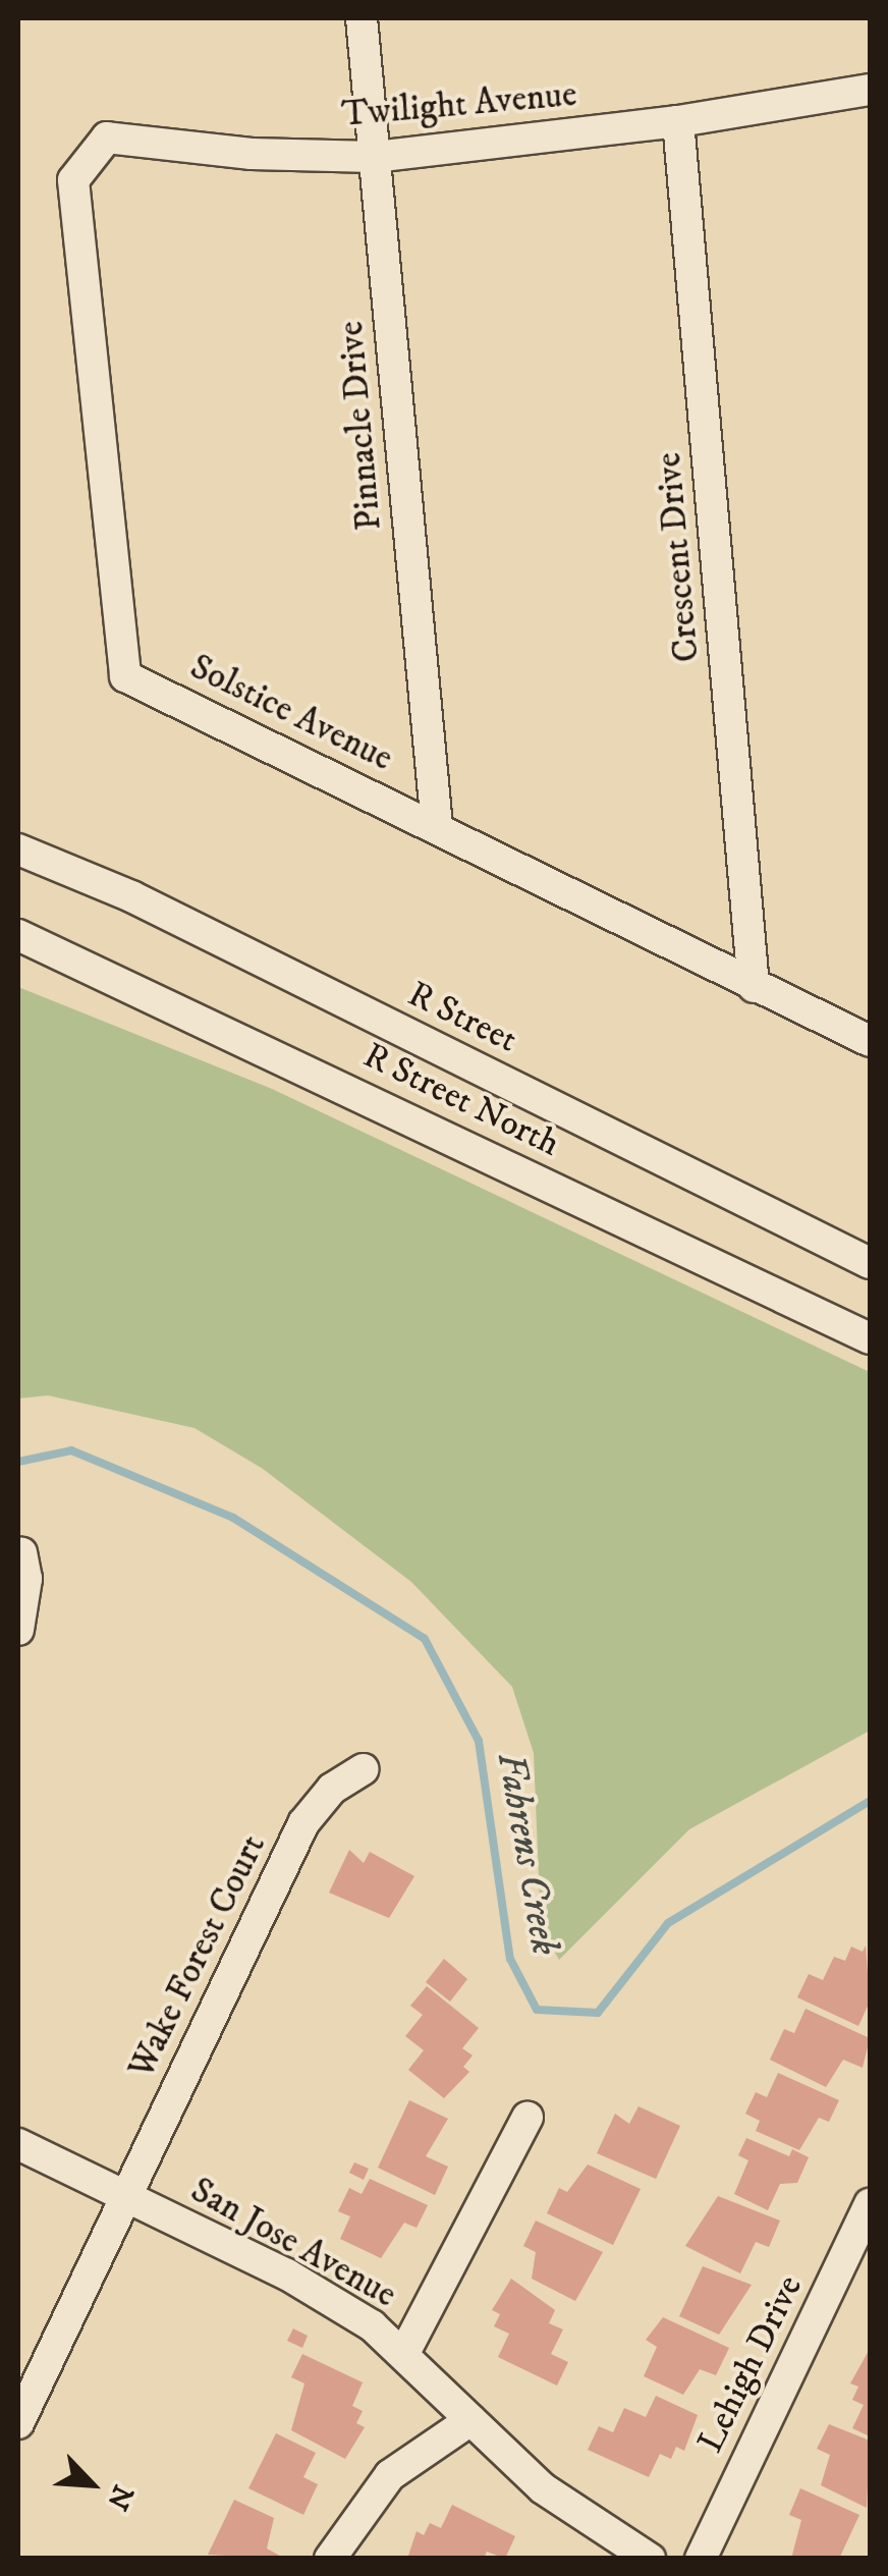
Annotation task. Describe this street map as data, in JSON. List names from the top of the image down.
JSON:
{
  "streets": {
    "street": [
      "Twilight Avenue",
      "Pinnacle Drive",
      "Crescent Drive",
      "Solstice Avenue",
      "R Street",
      "R Street North",
      "Wake Forest Court",
      "San Jose Avenue",
      "Lehigh Drive"
    ]
  },
  "crossings": [
    ["Twilight Avenue", "Pinnacle Drive"],
    ["Twilight Avenue", "Crescent Drive"],
    ["Twilight Avenue", "Solstice Avenue"],
    ["Pinnacle Drive", "Solstice Avenue"],
    ["Crescent Drive", "Solstice Avenue"],
    ["Wake Forest Court", "San Jose Avenue"]
  ],
  "water": ["Fahrens Creek"],
  "north": "bottom right"
}
